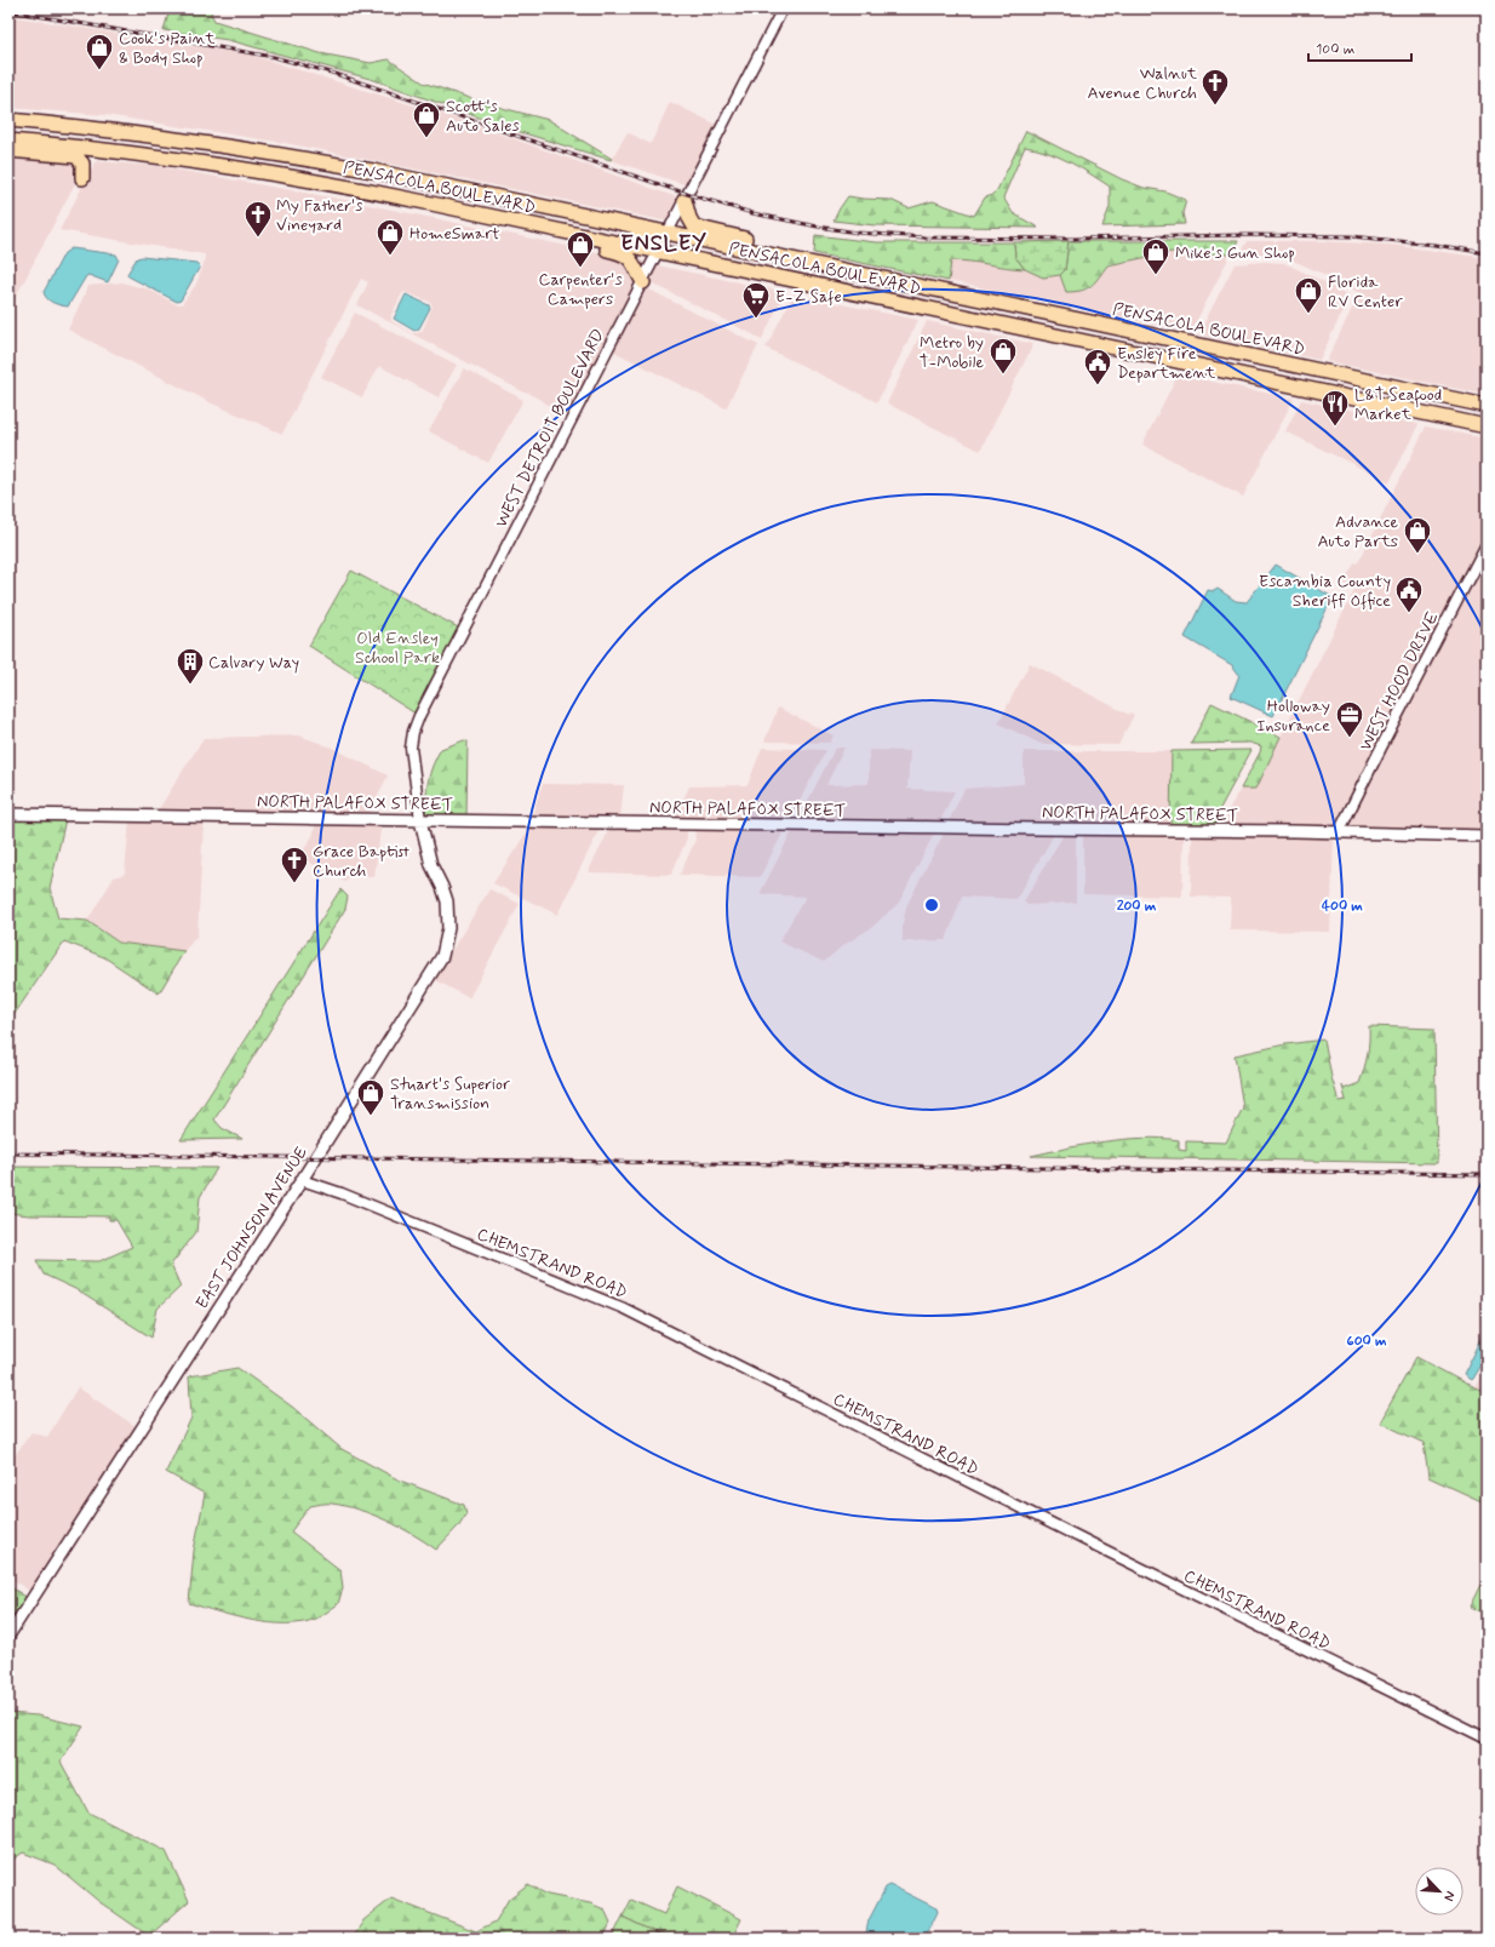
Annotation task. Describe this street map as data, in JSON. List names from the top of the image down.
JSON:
{
  "streets": {
    "highway": ["PENSACOLA BOULEVARD"],
    "main road": ["NORTH PALAFOX STREET", "EAST JOHNSON AVENUE"],
    "street": ["WEST DETROIT BOULEVARD", "WEST HOOD DRIVE", "CHEMSTRAND ROAD"]
  },
  "crossings": [
    ["PENSACOLA BOULEVARD", "WEST DETROIT BOULEVARD"],
    ["WEST DETROIT BOULEVARD", "NORTH PALAFOX STREET"],
    ["WEST DETROIT BOULEVARD", "EAST JOHNSON AVENUE"],
    ["WEST HOOD DRIVE", "NORTH PALAFOX STREET"],
    ["NORTH PALAFOX STREET", "EAST JOHNSON AVENUE"],
    ["EAST JOHNSON AVENUE", "CHEMSTRAND ROAD"]
  ],
  "districts": ["ENSLEY"],
  "parks": ["Old Ensley School Park"],
  "places": {
    "shop": [
      "Cook's Paint & Body Shop",
      "Scott's Auto Sales",
      "HomeSmart",
      "Carpenter's Campers",
      "Mike's Gun Shop",
      "Florida RV Center",
      "Metro by T-Mobile",
      "Advance Auto Parts",
      "Stuart's Superior Transmission"
    ],
    "church": ["Walnut Avenue Church", "My Father's Vineyard", "Grace Baptist Church"],
    "supermarket": ["E-Z Safe"],
    "public building": ["Ensley Fire Department", "Escambia County Sheriff Office"],
    "restaurant": ["L&T Seafood Market"],
    "building": ["Calvary Way"],
    "office": ["Holloway Insurance"]
  },
  "scale_bar": "100 m",
  "north": "bottom right",
  "rings": ["200 m", "400 m", "600 m"]
}
